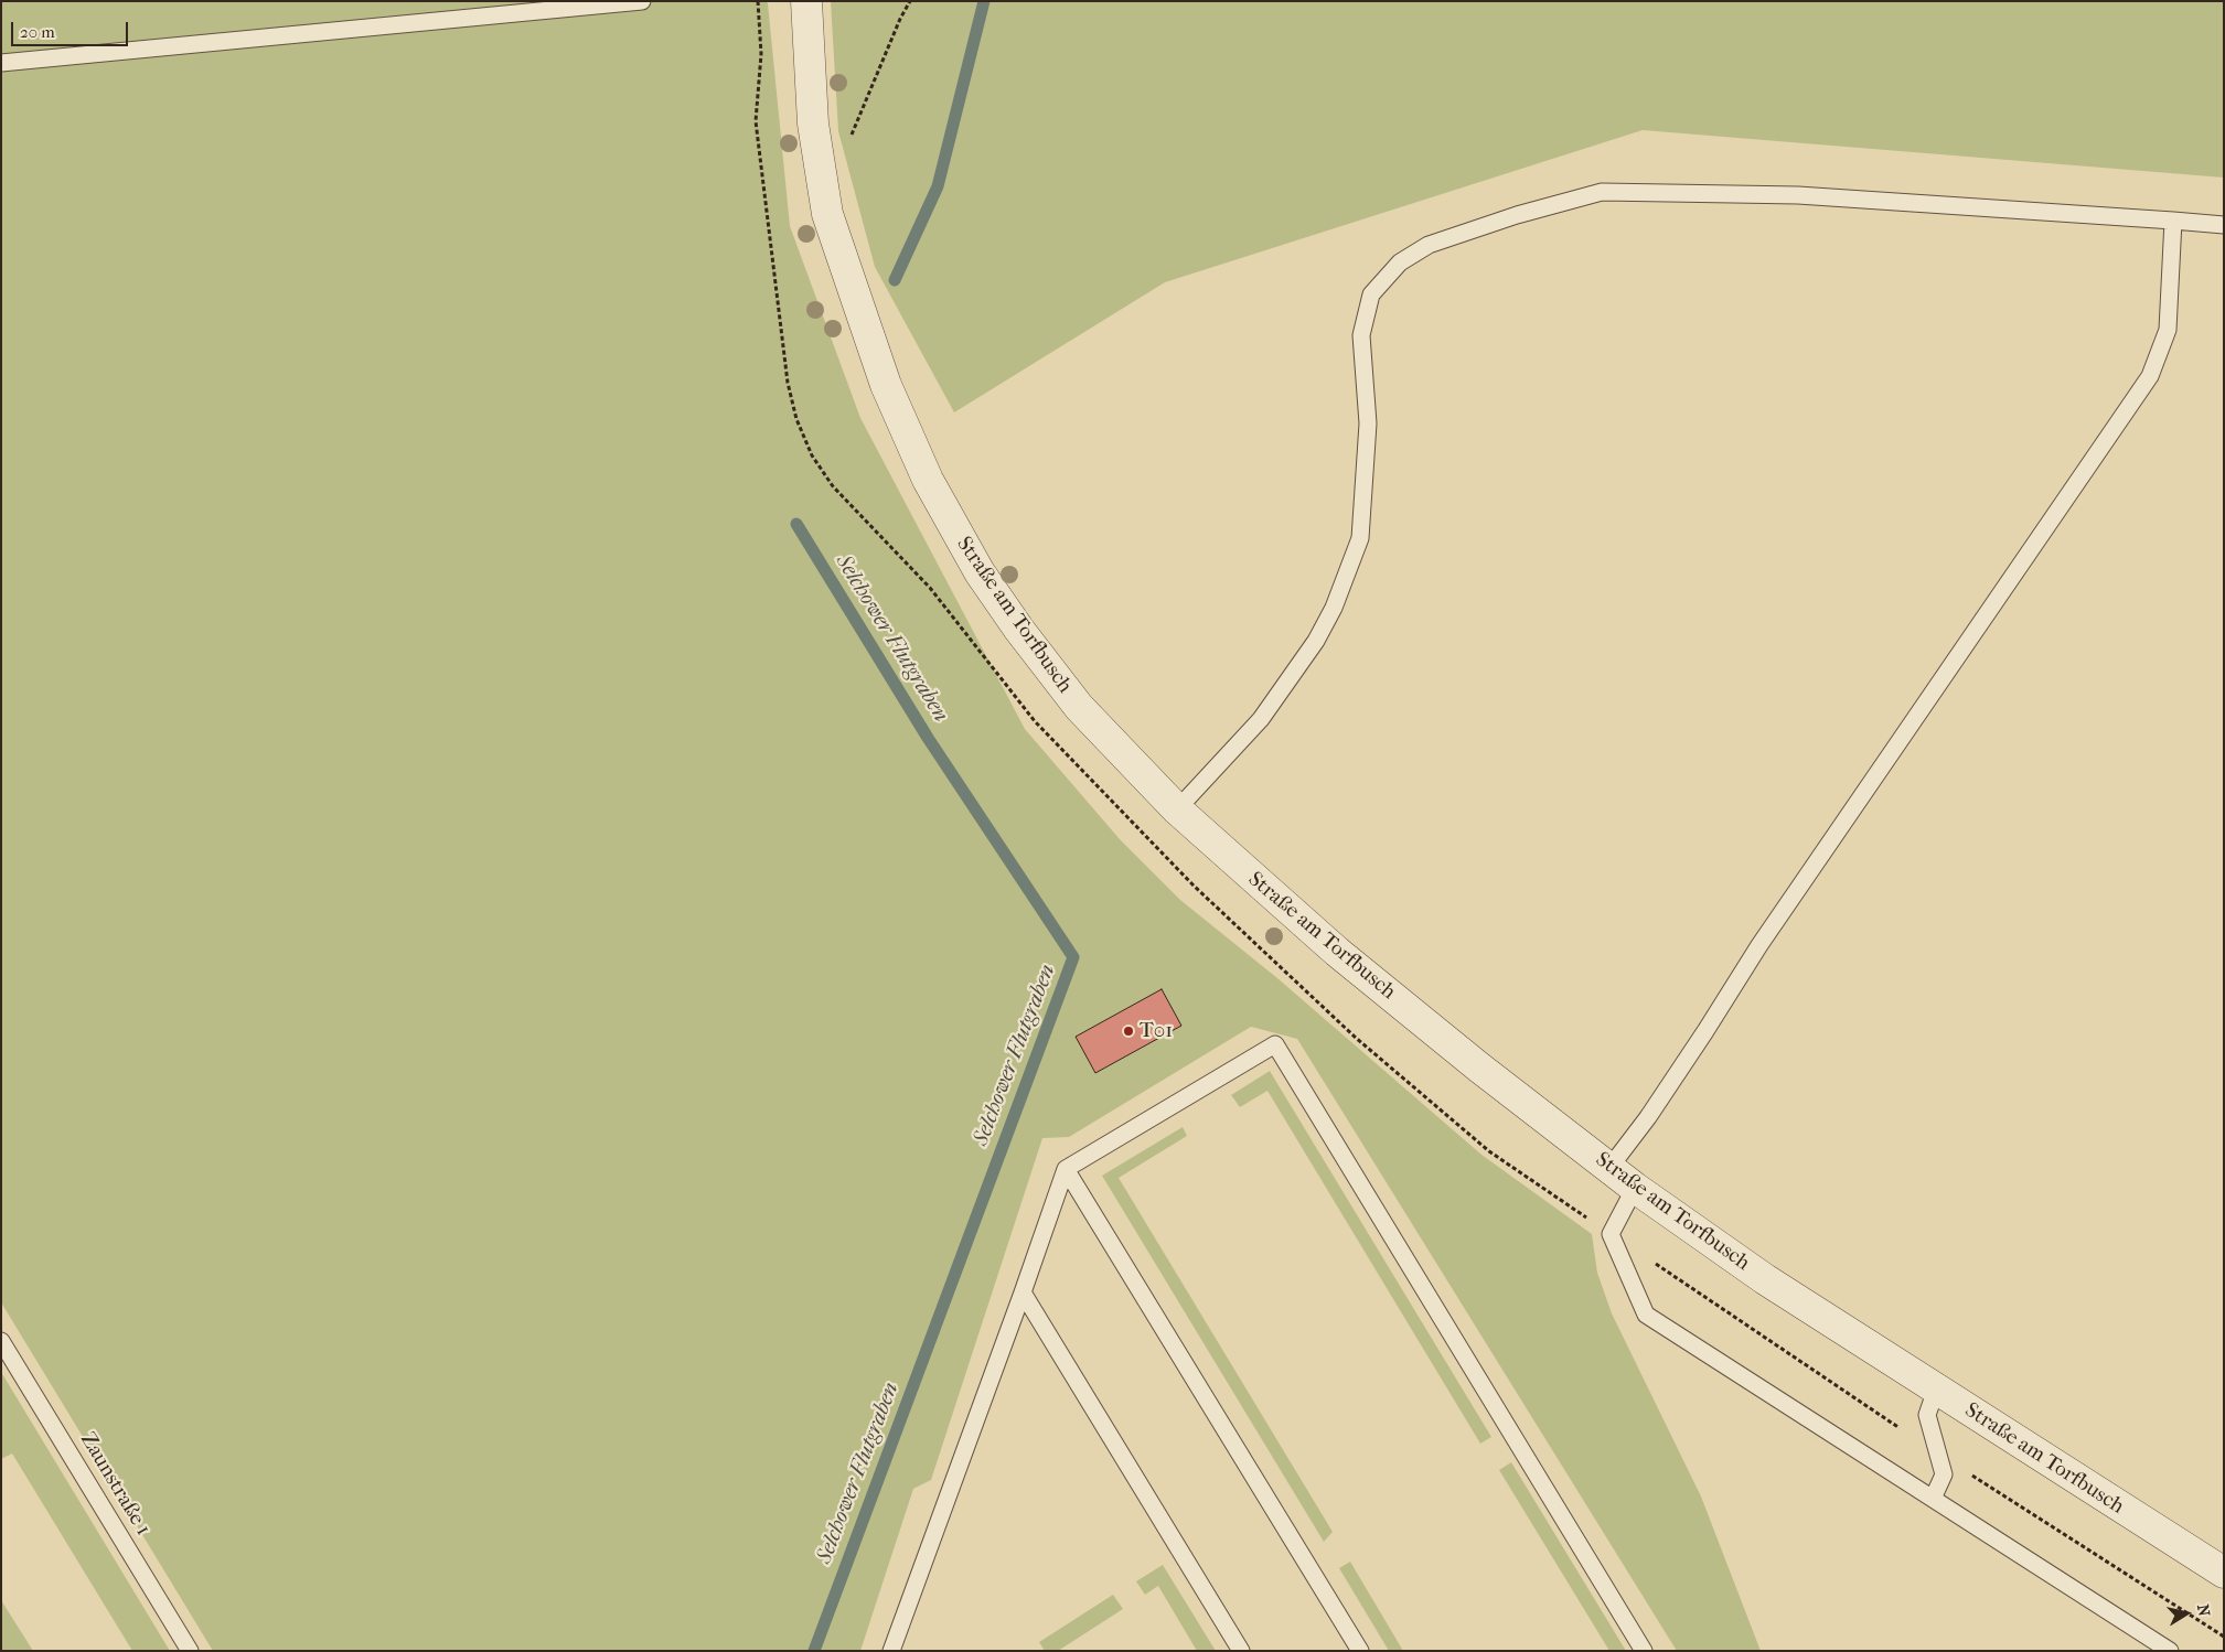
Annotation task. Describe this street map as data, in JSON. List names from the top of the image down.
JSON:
{
  "streets": {
    "street": ["Straße am Torfbusch"],
    "lane": ["Zaunstraße 1"]
  },
  "water": ["Selchower Flutgraben"],
  "places": ["T01"],
  "scale_bar": "20 m",
  "north": "right"
}
